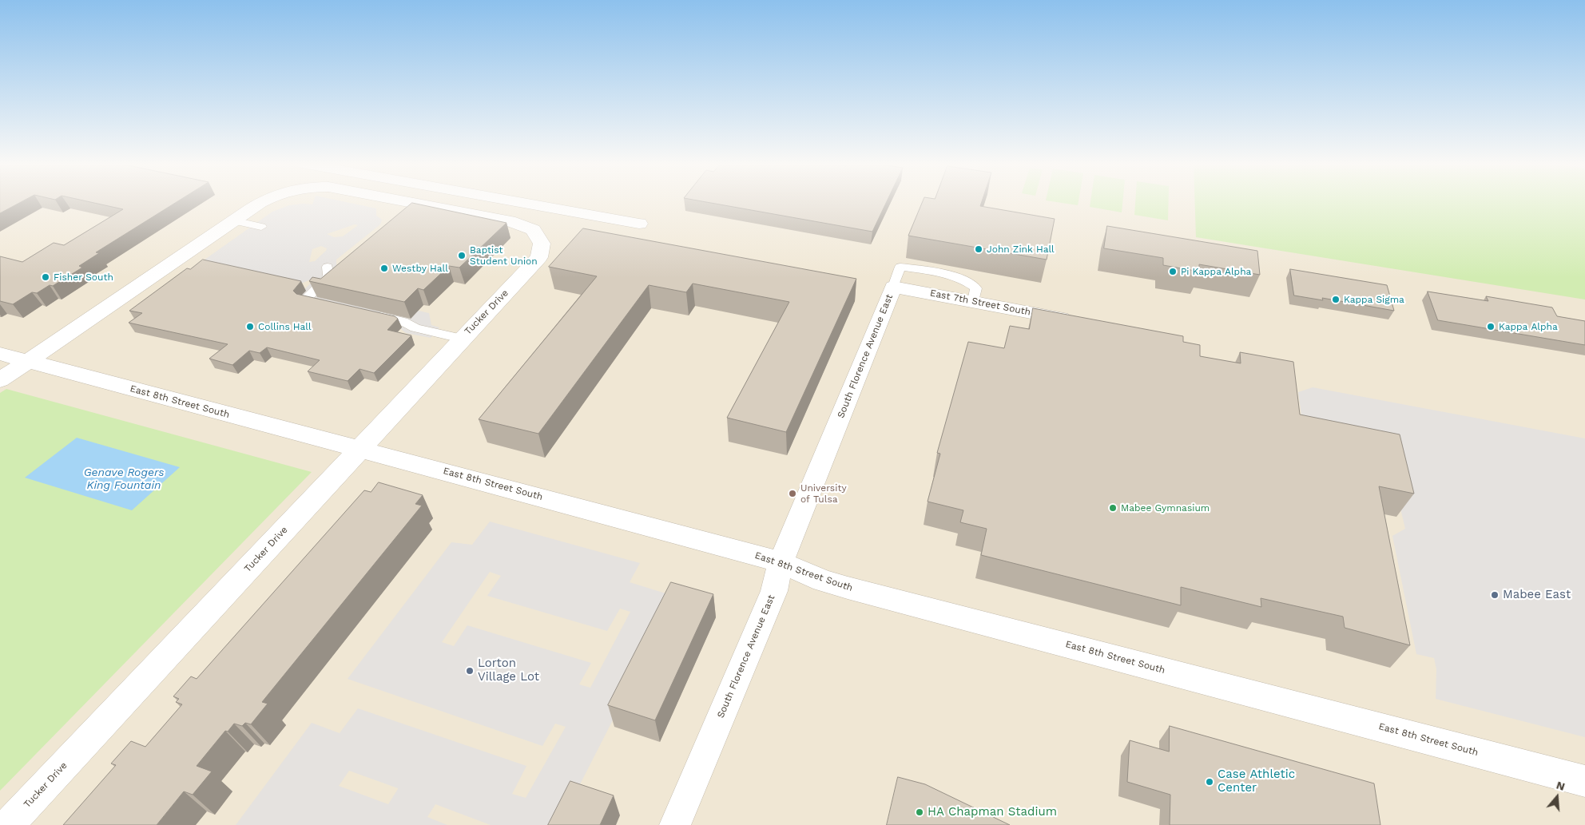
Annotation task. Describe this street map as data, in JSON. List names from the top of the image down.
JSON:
{
  "streets": {
    "street": [
      "East 7th Street South",
      "Tucker Drive",
      "South Florence Avenue East",
      "East 8th Street South"
    ]
  },
  "crossings": [
    ["East 7th Street South", "South Florence Avenue East"],
    ["Tucker Drive", "East 8th Street South"],
    ["South Florence Avenue East", "East 8th Street South"]
  ],
  "water": ["Genave Rogers King Fountain"],
  "places": [
    "John Zink Hall",
    "Baptist Student Union",
    "Westby Hall",
    "Pi Kappa Alpha",
    "Fisher South",
    "Kappa Sigma",
    "Collins Hall",
    "Kappa Alpha",
    "University of Tulsa",
    "Mabee Gymnasium",
    "Mabee East",
    "Lorton Village Lot",
    "Case Athletic Center",
    "HA Chapman Stadium"
  ],
  "north": "top"
}
